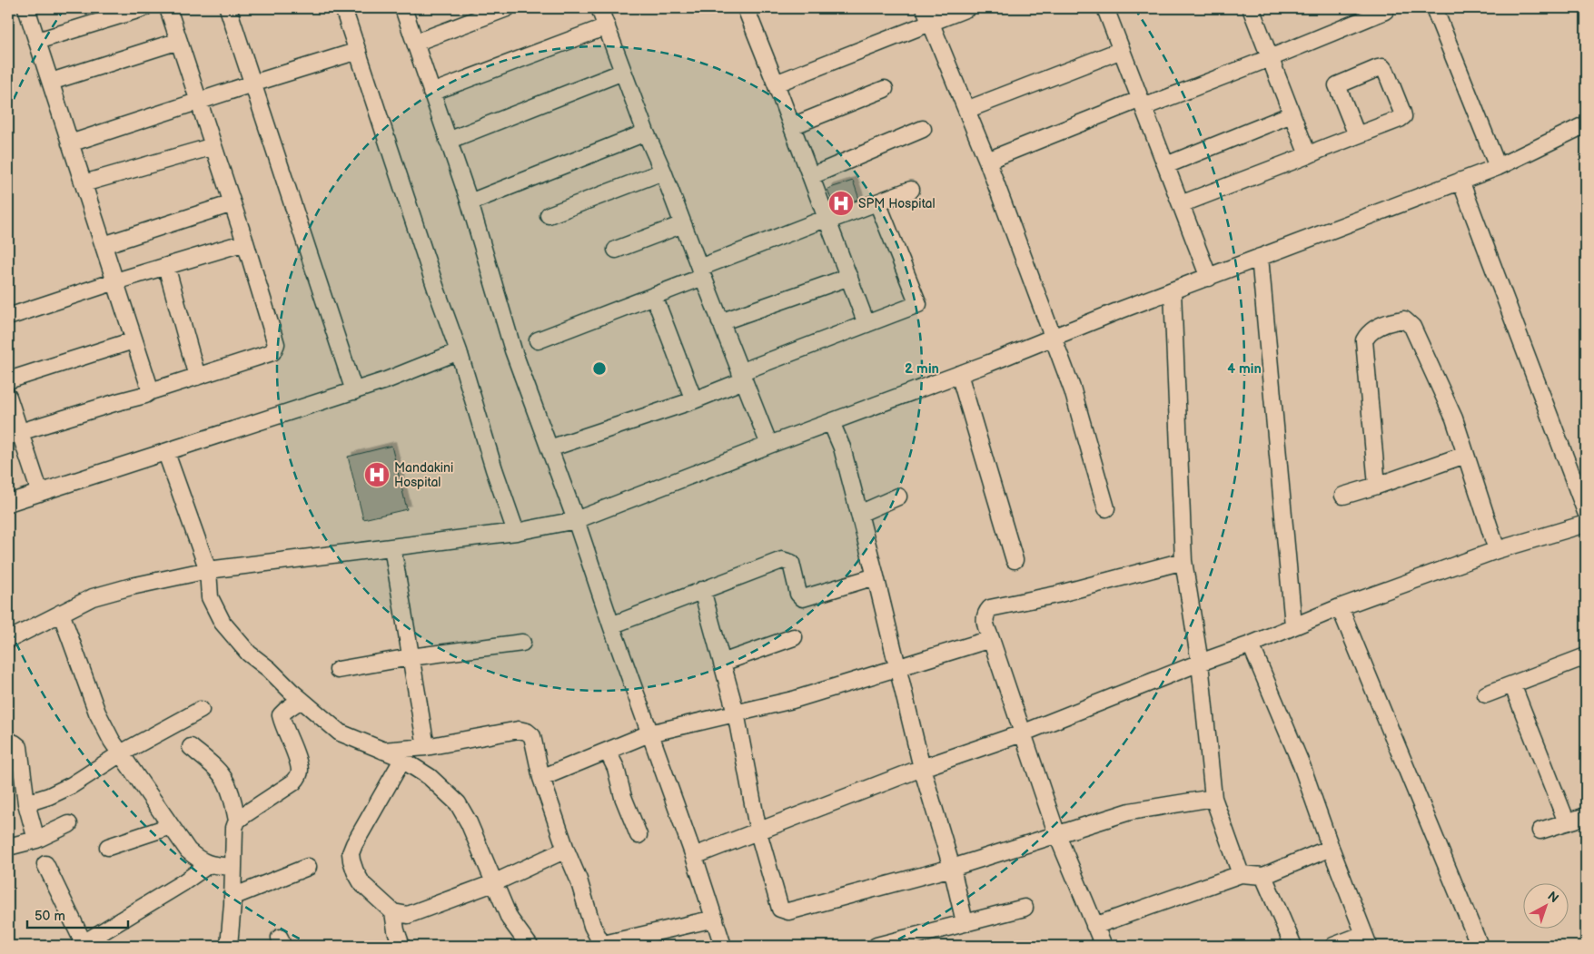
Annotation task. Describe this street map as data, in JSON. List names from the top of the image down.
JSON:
{
  "places": {
    "hospital": ["SPM Hospital", "Mandakini Hospital"]
  },
  "scale_bar": "50 m",
  "north": "top right",
  "rings": ["2 min", "4 min"]
}
